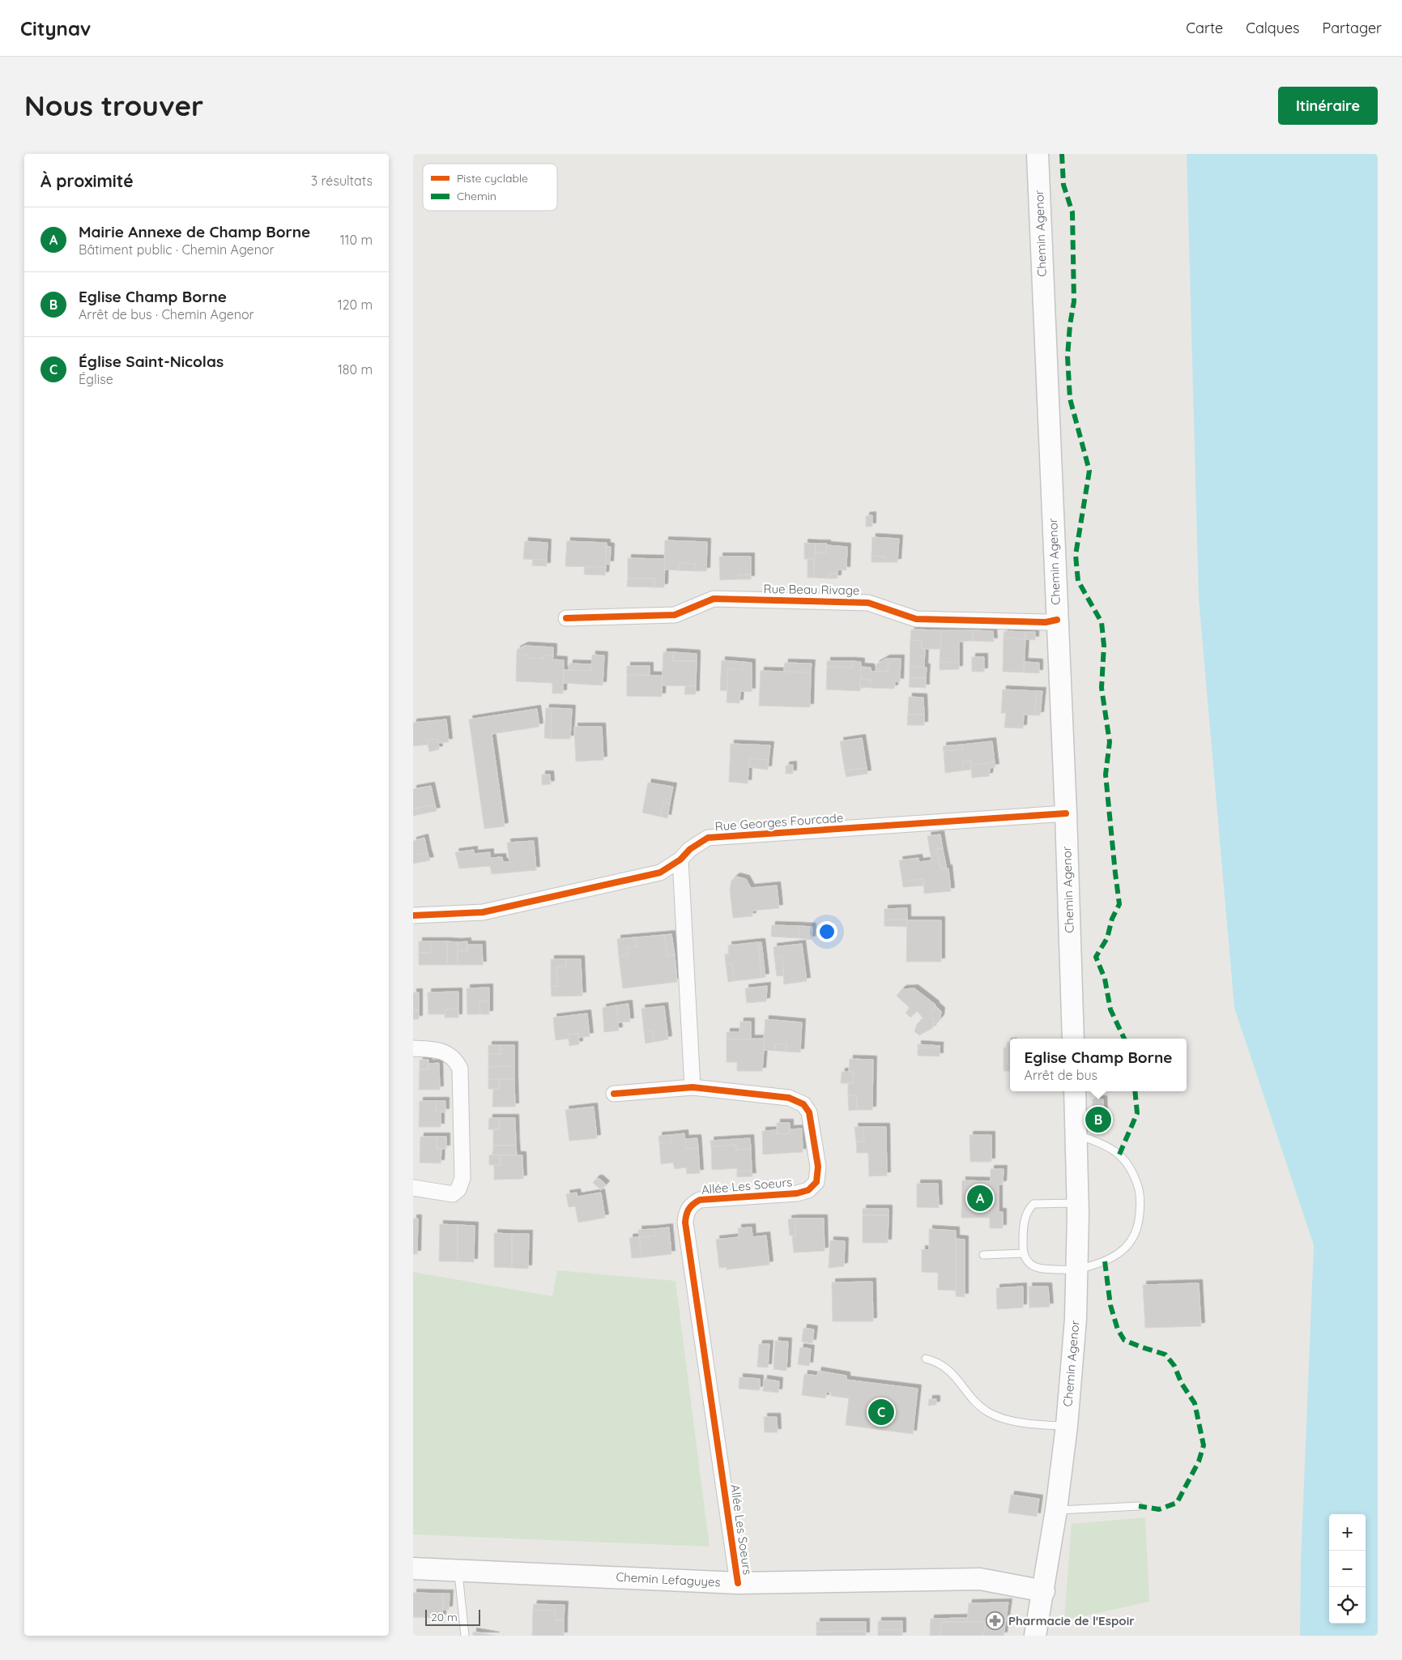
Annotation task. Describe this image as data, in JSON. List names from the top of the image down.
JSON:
{
  "streets": {
    "main road": ["Chemin Agenor", "Chemin Lefaguyes"],
    "street": ["Rue Beau Rivage", "Rue Georges Fourcade", "Allée Les Soeurs"]
  },
  "crossings": [
    ["Chemin Agenor", "Rue Beau Rivage"],
    ["Chemin Agenor", "Rue Georges Fourcade"],
    ["Chemin Agenor", "Chemin Lefaguyes"],
    ["Allée Les Soeurs", "Chemin Lefaguyes"]
  ],
  "places": {
    "pharmacy": ["Pharmacie de l'Espoir"]
  },
  "legend": ["Piste cyclable", "Chemin"],
  "scale_bar": "20 m",
  "page": {
    "header": "Citynav",
    "nav": ["Carte", "Calques", "Partager"],
    "buttons": "Itinéraire",
    "title": "Nous trouver",
    "heading": ["À proximité", "3 résultats"],
    "list": [
      {
        "mark": "A",
        "name": "Mairie Annexe de Champ Borne",
        "note": "Bâtiment public · Chemin Agenor",
        "value": "110 m"
      },
      {
        "mark": "B",
        "name": "Eglise Champ Borne",
        "note": "Arrêt de bus · Chemin Agenor",
        "value": "120 m"
      },
      {
        "mark": "C",
        "name": "Église Saint-Nicolas",
        "note": "Église",
        "value": "180 m"
      }
    ],
    "popup": ["Eglise Champ Borne", "Arrêt de bus"],
    "pins": ["B", "A", "C"],
    "map_buttons": ["+", "−"],
    "scale": "20 m"
  }
}
